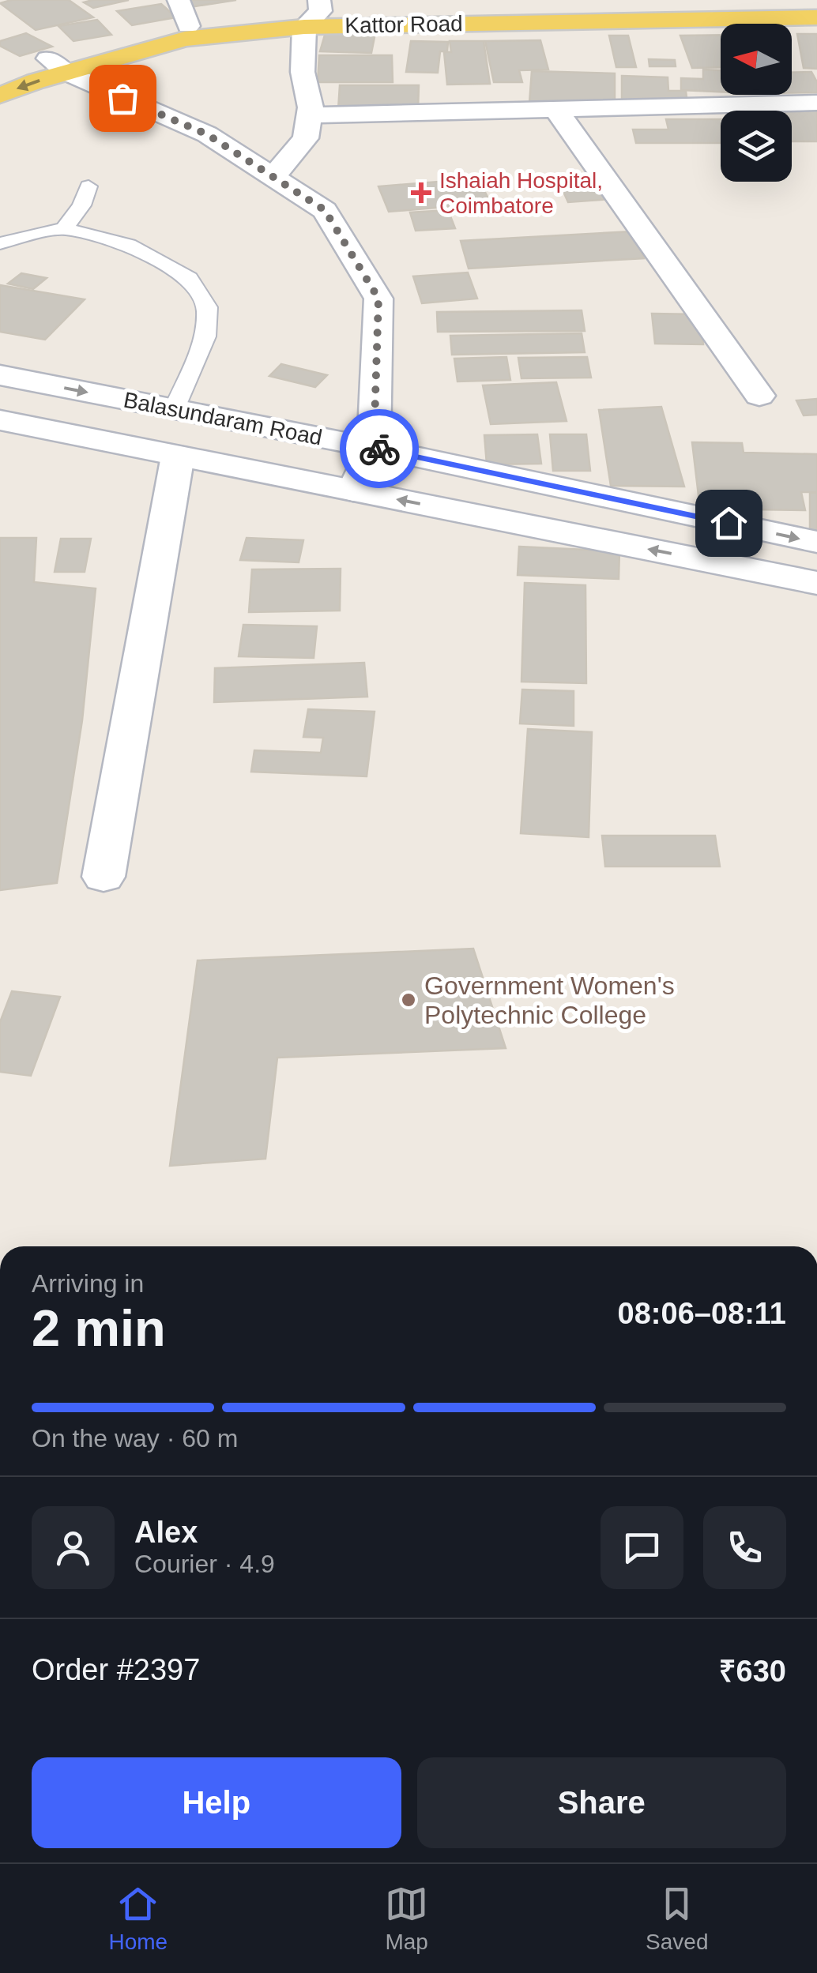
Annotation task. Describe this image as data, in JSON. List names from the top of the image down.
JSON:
{
  "streets": {
    "main road": ["Kattor Road"],
    "street": ["Balasundaram Road"]
  },
  "places": {
    "health": ["Ishaiah Hospital, Coimbatore"],
    "other": ["Government Women's Polytechnic College"]
  },
  "north": "left",
  "page": {
    "heading": ["2 min", "Arriving in", "08:06–08:11"],
    "panel": [
      "Alex",
      "Courier · 4.9",
      "Order #2397",
      "₹630"
    ],
    "bar": "On the way · 60 m",
    "buttons": ["Help", "Share"],
    "tabs": ["Home", "Map", "Saved"]
  }
}
